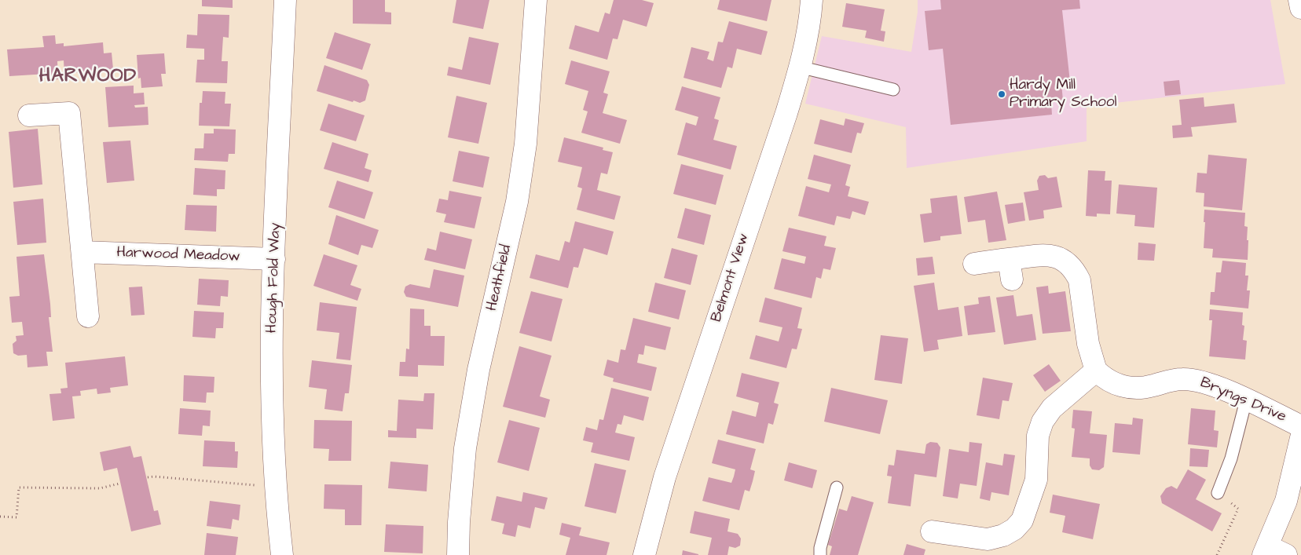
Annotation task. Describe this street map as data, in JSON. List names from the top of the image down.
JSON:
{
  "streets": {
    "street": [
      "Harwood Meadow",
      "Hough Fold Way",
      "Heathfield",
      "Belmont View",
      "Bryngs Drive"
    ]
  },
  "crossings": [
    ["Harwood Meadow", "Hough Fold Way"]
  ],
  "districts": ["HARWOOD"],
  "places": ["Hardy Mill Primary School"]
}
